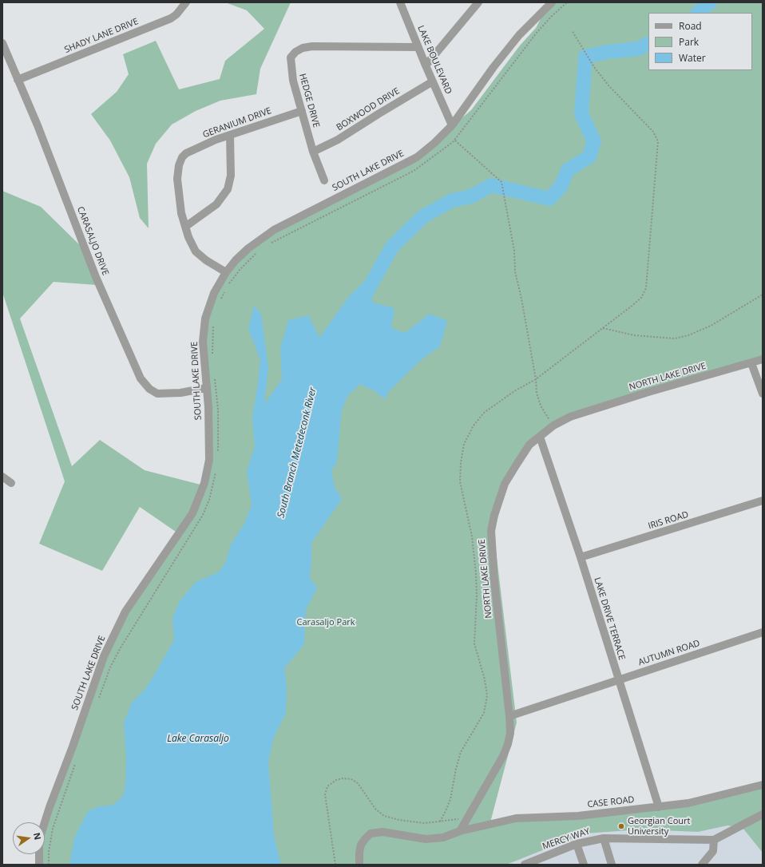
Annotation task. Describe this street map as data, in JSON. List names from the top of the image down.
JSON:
{
  "streets": {
    "street": [
      "SHADY LANE DRIVE",
      "LAKE BOULEVARD",
      "HEDGE DRIVE",
      "BOXWOOD DRIVE",
      "GERANIUM DRIVE",
      "SOUTH LAKE DRIVE",
      "CARASALJO DRIVE",
      "NORTH LAKE DRIVE",
      "IRIS ROAD",
      "LAKE DRIVE TERRACE",
      "AUTUMN ROAD",
      "CASE ROAD",
      "MERCY WAY"
    ]
  },
  "crossings": [
    ["SHADY LANE DRIVE", "CARASALJO DRIVE"],
    ["LAKE BOULEVARD", "HEDGE DRIVE"],
    ["LAKE BOULEVARD", "BOXWOOD DRIVE"],
    ["LAKE BOULEVARD", "SOUTH LAKE DRIVE"],
    ["HEDGE DRIVE", "BOXWOOD DRIVE"],
    ["HEDGE DRIVE", "GERANIUM DRIVE"],
    ["GERANIUM DRIVE", "SOUTH LAKE DRIVE"],
    ["SOUTH LAKE DRIVE", "CARASALJO DRIVE"],
    ["NORTH LAKE DRIVE", "LAKE DRIVE TERRACE"],
    ["NORTH LAKE DRIVE", "AUTUMN ROAD"],
    ["NORTH LAKE DRIVE", "CASE ROAD"],
    ["IRIS ROAD", "LAKE DRIVE TERRACE"],
    ["LAKE DRIVE TERRACE", "AUTUMN ROAD"],
    ["LAKE DRIVE TERRACE", "CASE ROAD"]
  ],
  "water": ["South Branch Metedeconk River", "Lake Carasaljo"],
  "parks": ["Carasaljo Park"],
  "places": ["Georgian Court University"],
  "legend": ["Road", "Park", "Water"],
  "north": "right"
}
